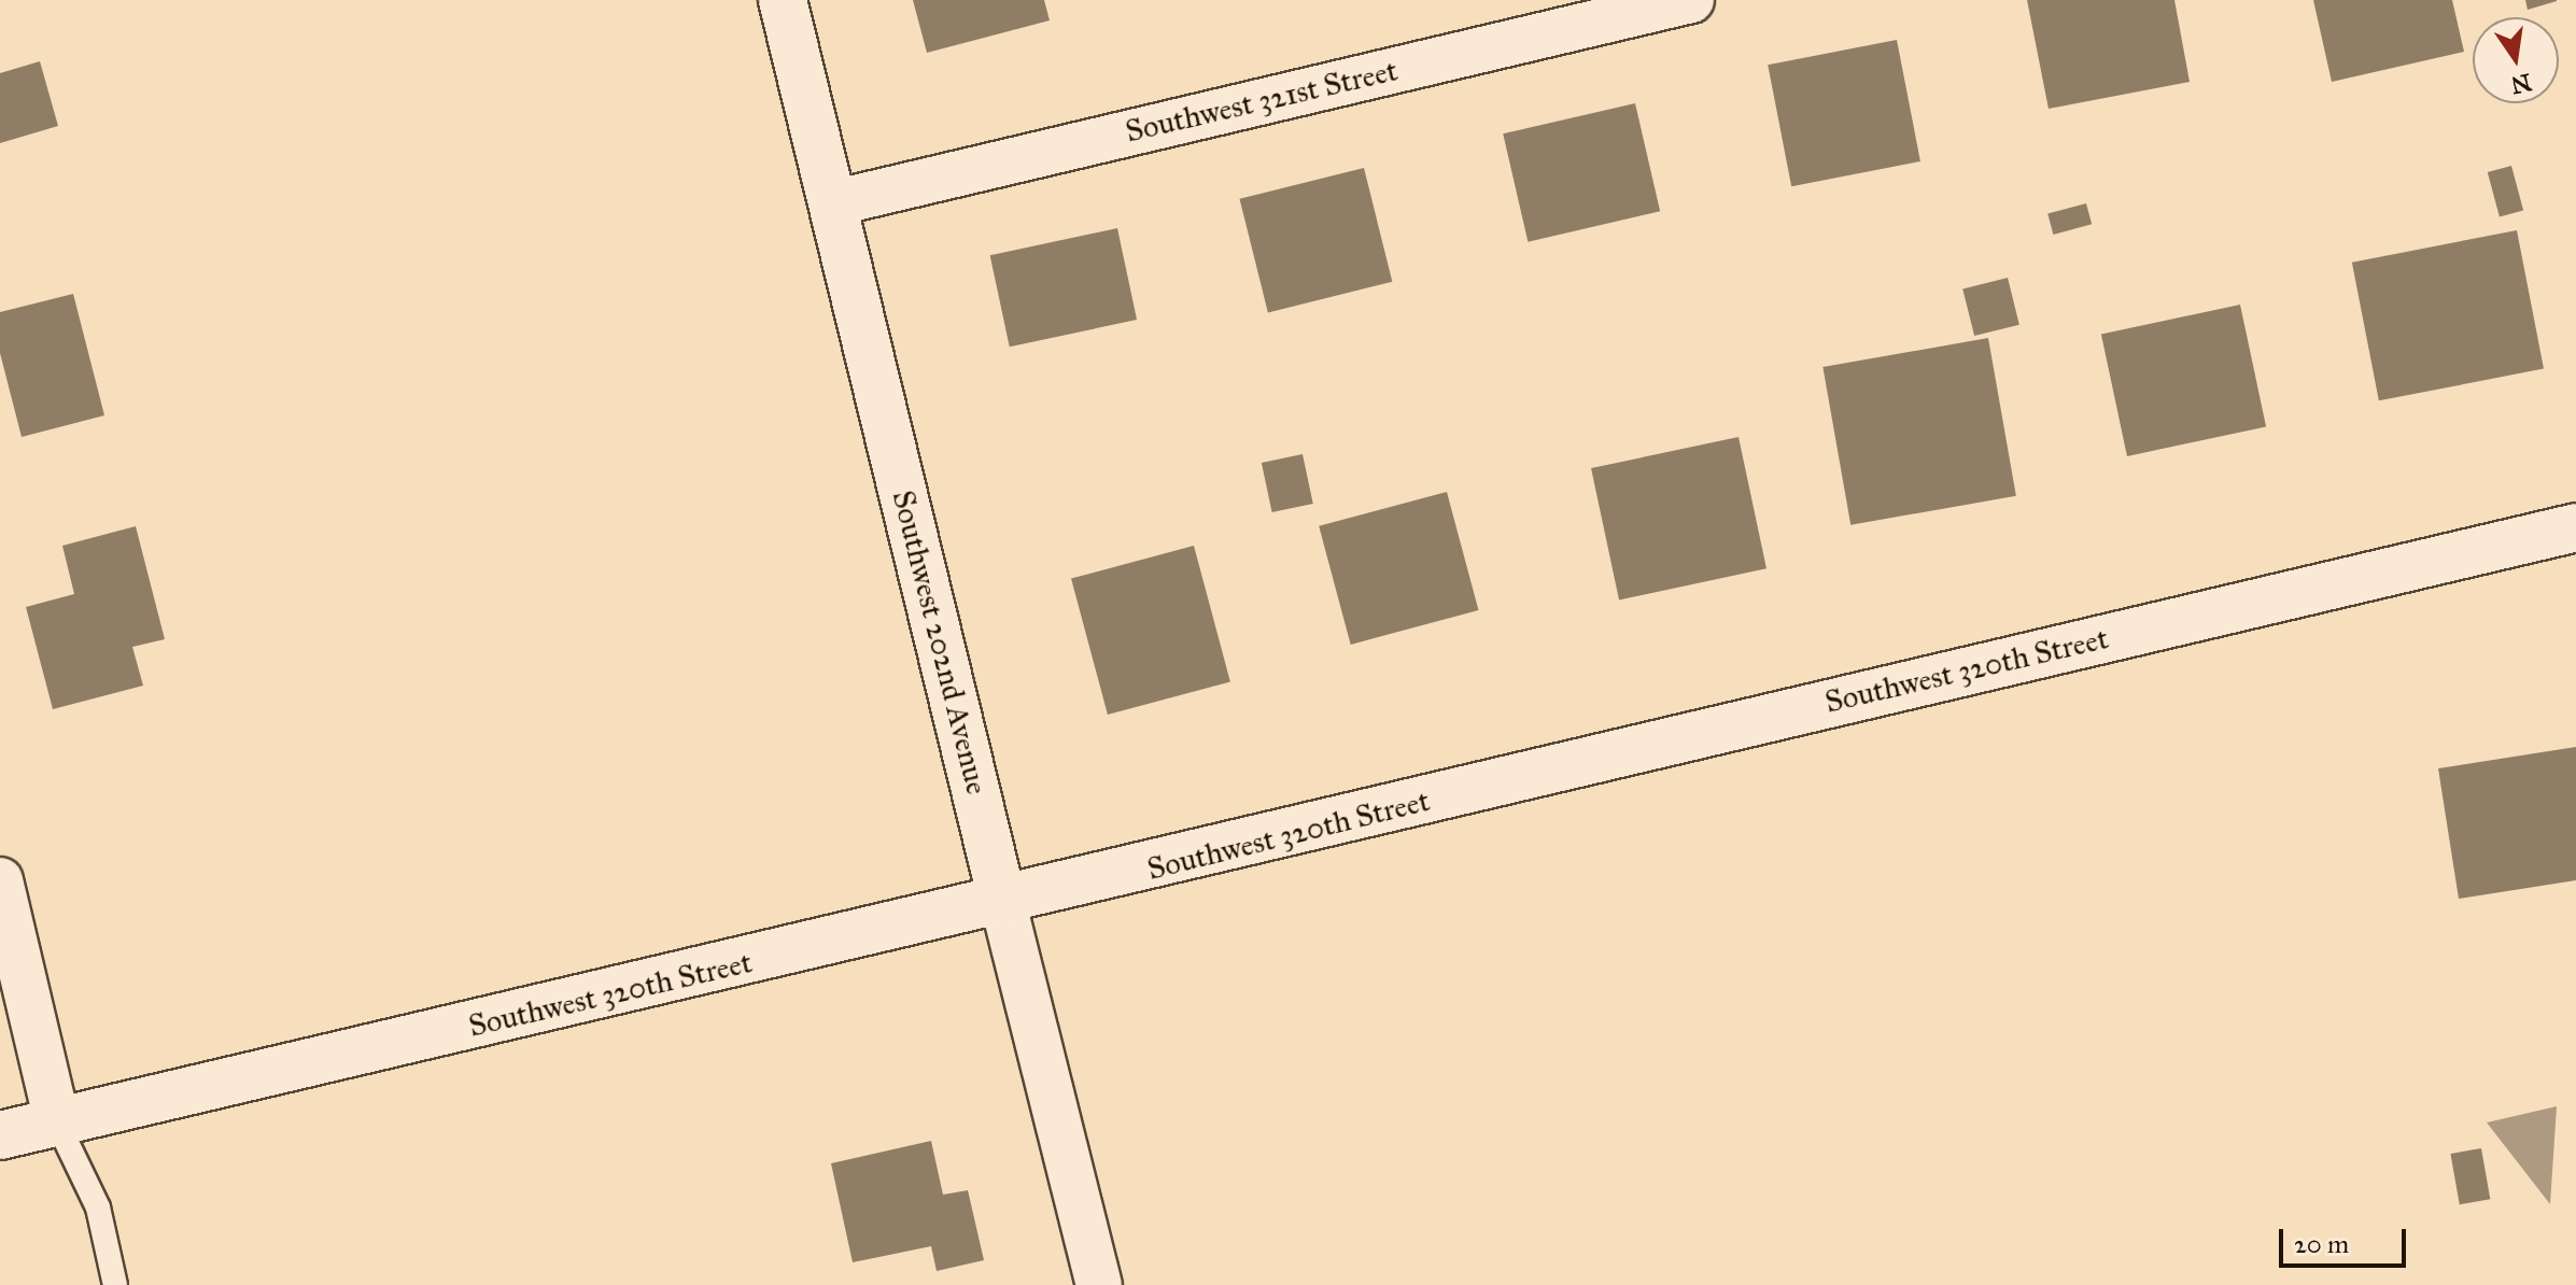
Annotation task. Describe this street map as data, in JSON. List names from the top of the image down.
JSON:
{
  "streets": {
    "street": ["Southwest 321st Street", "Southwest 202nd Avenue", "Southwest 320th Street"]
  },
  "crossings": [
    ["Southwest 321st Street", "Southwest 202nd Avenue"],
    ["Southwest 202nd Avenue", "Southwest 320th Street"]
  ],
  "scale_bar": "20 m",
  "north": "bottom"
}
